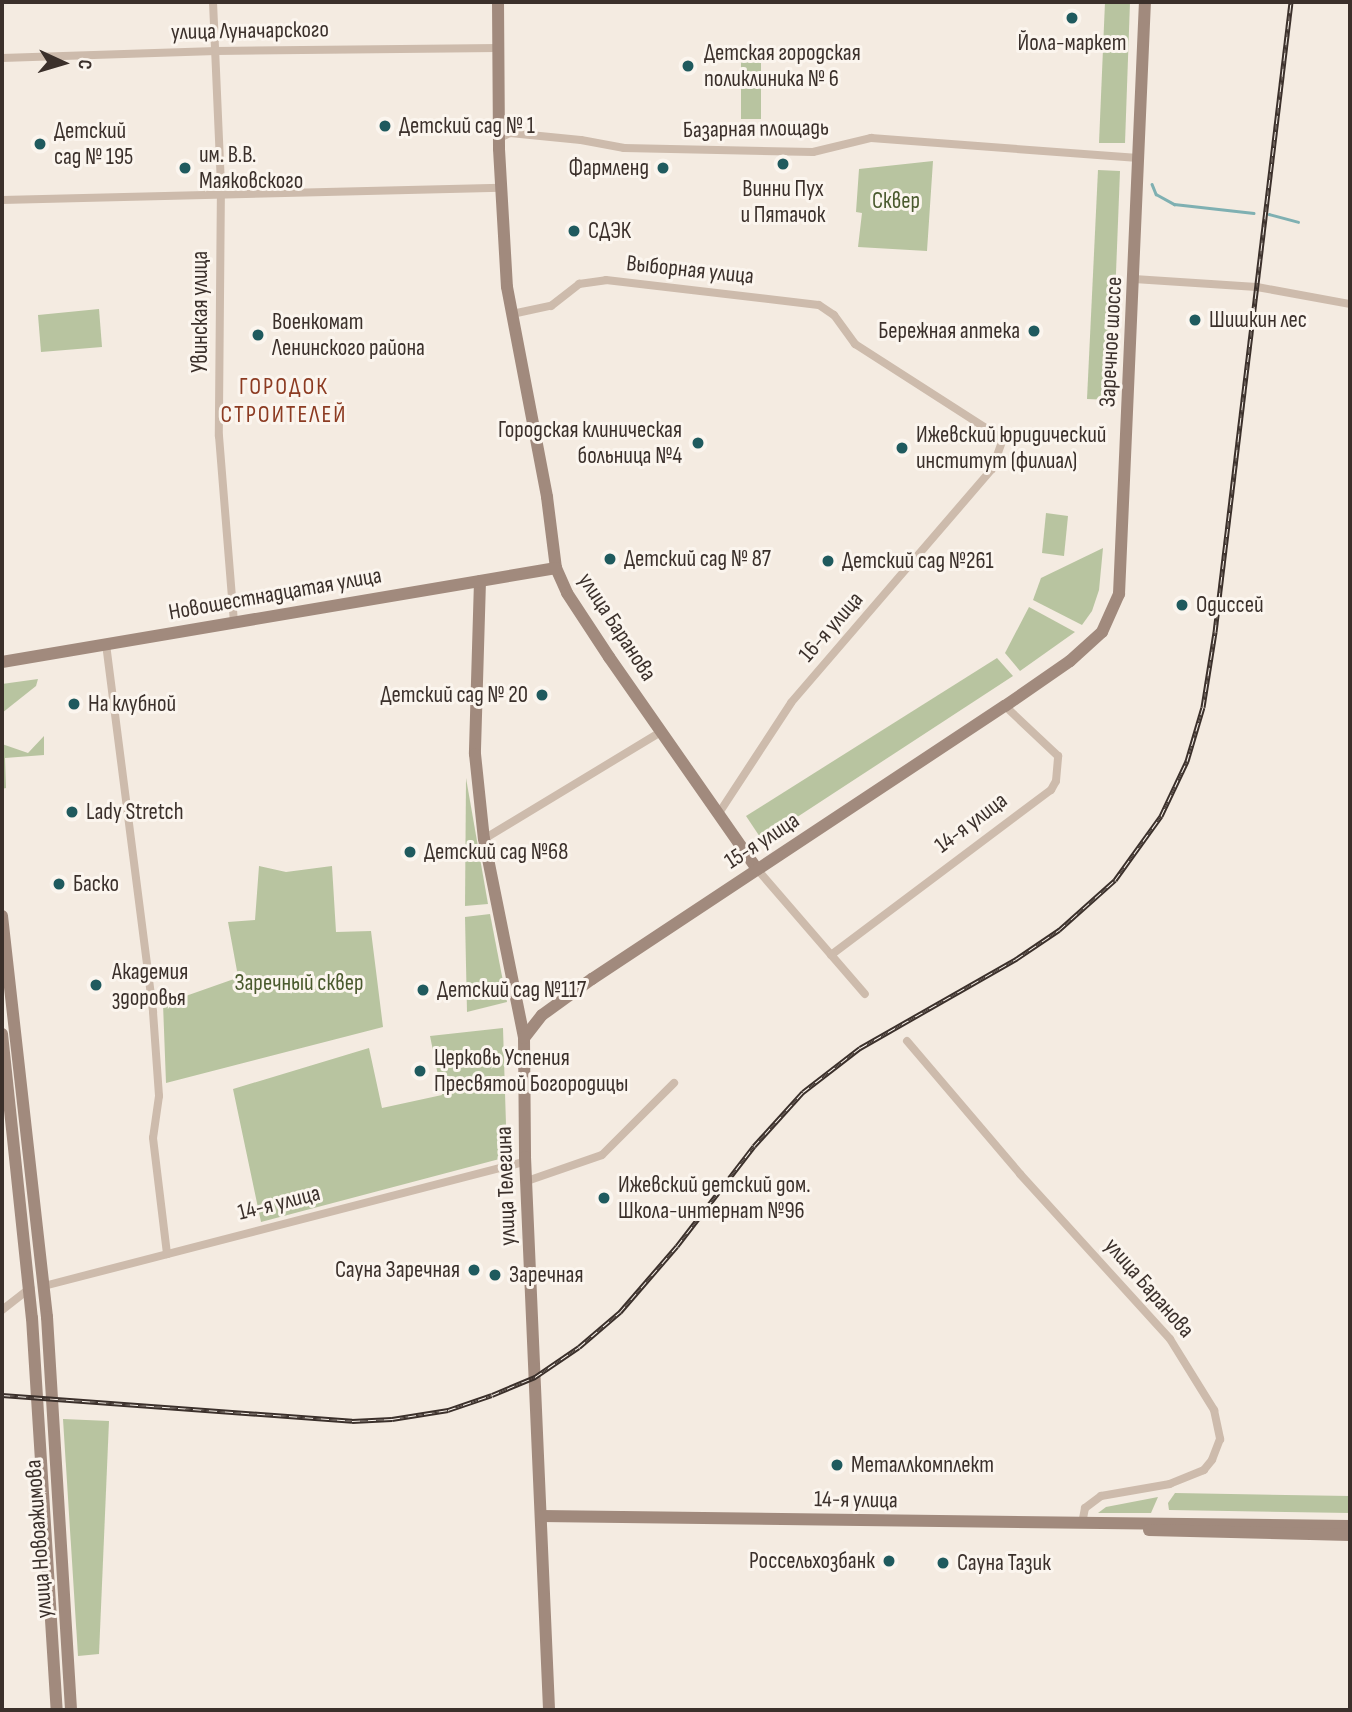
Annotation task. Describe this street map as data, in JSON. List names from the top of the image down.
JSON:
{
  "streets": {
    "main road": [
      "Заречное шоссе",
      "Новошестнадцатая улица",
      "улица Баранова",
      "14-я улица",
      "15-я улица",
      "улица Телегина",
      "улица Новоажимова"
    ],
    "street": [
      "улица Луначарского",
      "Базарная площадь",
      "Выборная улица",
      "Увинская улица",
      "16-я улица"
    ]
  },
  "crossings": [
    ["улица Луначарского", "Увинская улица"],
    ["улица Луначарского", "улица Баранова"],
    ["Базарная площадь", "Заречное шоссе"],
    ["Базарная площадь", "улица Баранова"],
    ["Выборная улица", "улица Баранова"],
    ["Выборная улица", "16-я улица"],
    ["Увинская улица", "Новошестнадцатая улица"],
    ["Заречное шоссе", "15-я улица"],
    ["Новошестнадцатая улица", "улица Баранова"],
    ["Новошестнадцатая улица", "улица Телегина"],
    ["улица Баранова", "16-я улица"],
    ["улица Баранова", "14-я улица"],
    ["улица Баранова", "15-я улица"],
    ["14-я улица", "15-я улица"],
    ["14-я улица", "улица Телегина"],
    ["14-я улица", "улица Новоажимова"],
    ["15-я улица", "улица Телегина"]
  ],
  "districts": ["ГОРОДОК СТРОИТЕЛЕЙ"],
  "parks": ["Сквер", "Заречный сквер"],
  "places": [
    "Йола-маркет",
    "Детская городская поликлиника № 6",
    "Детский сад № 1",
    "Детский сад № 195",
    "Винни Пух и Пятачок",
    "им. В.В. Маяковского",
    "Фармленд",
    "СДЭК",
    "Шишкин лес",
    "Бережная аптека",
    "Военкомат Ленинского района",
    "Городская клиническая больница №4",
    "Ижевский юридический институт (филиал)",
    "Детский сад № 87",
    "Детский сад №261",
    "Одиссей",
    "Детский сад № 20",
    "На клубной",
    "Lady Stretch",
    "Детский сад №68",
    "Баско",
    "Академия здоровья",
    "Детский сад №117",
    "Церковь Успения Пресвятой Богородицы",
    "Ижевский детский дом. Школа-интернат №96",
    "Сауна Заречная",
    "Заречная",
    "Металлкомплект",
    "Россельхозбанк",
    "Сауна Тазик"
  ],
  "north": "right"
}
